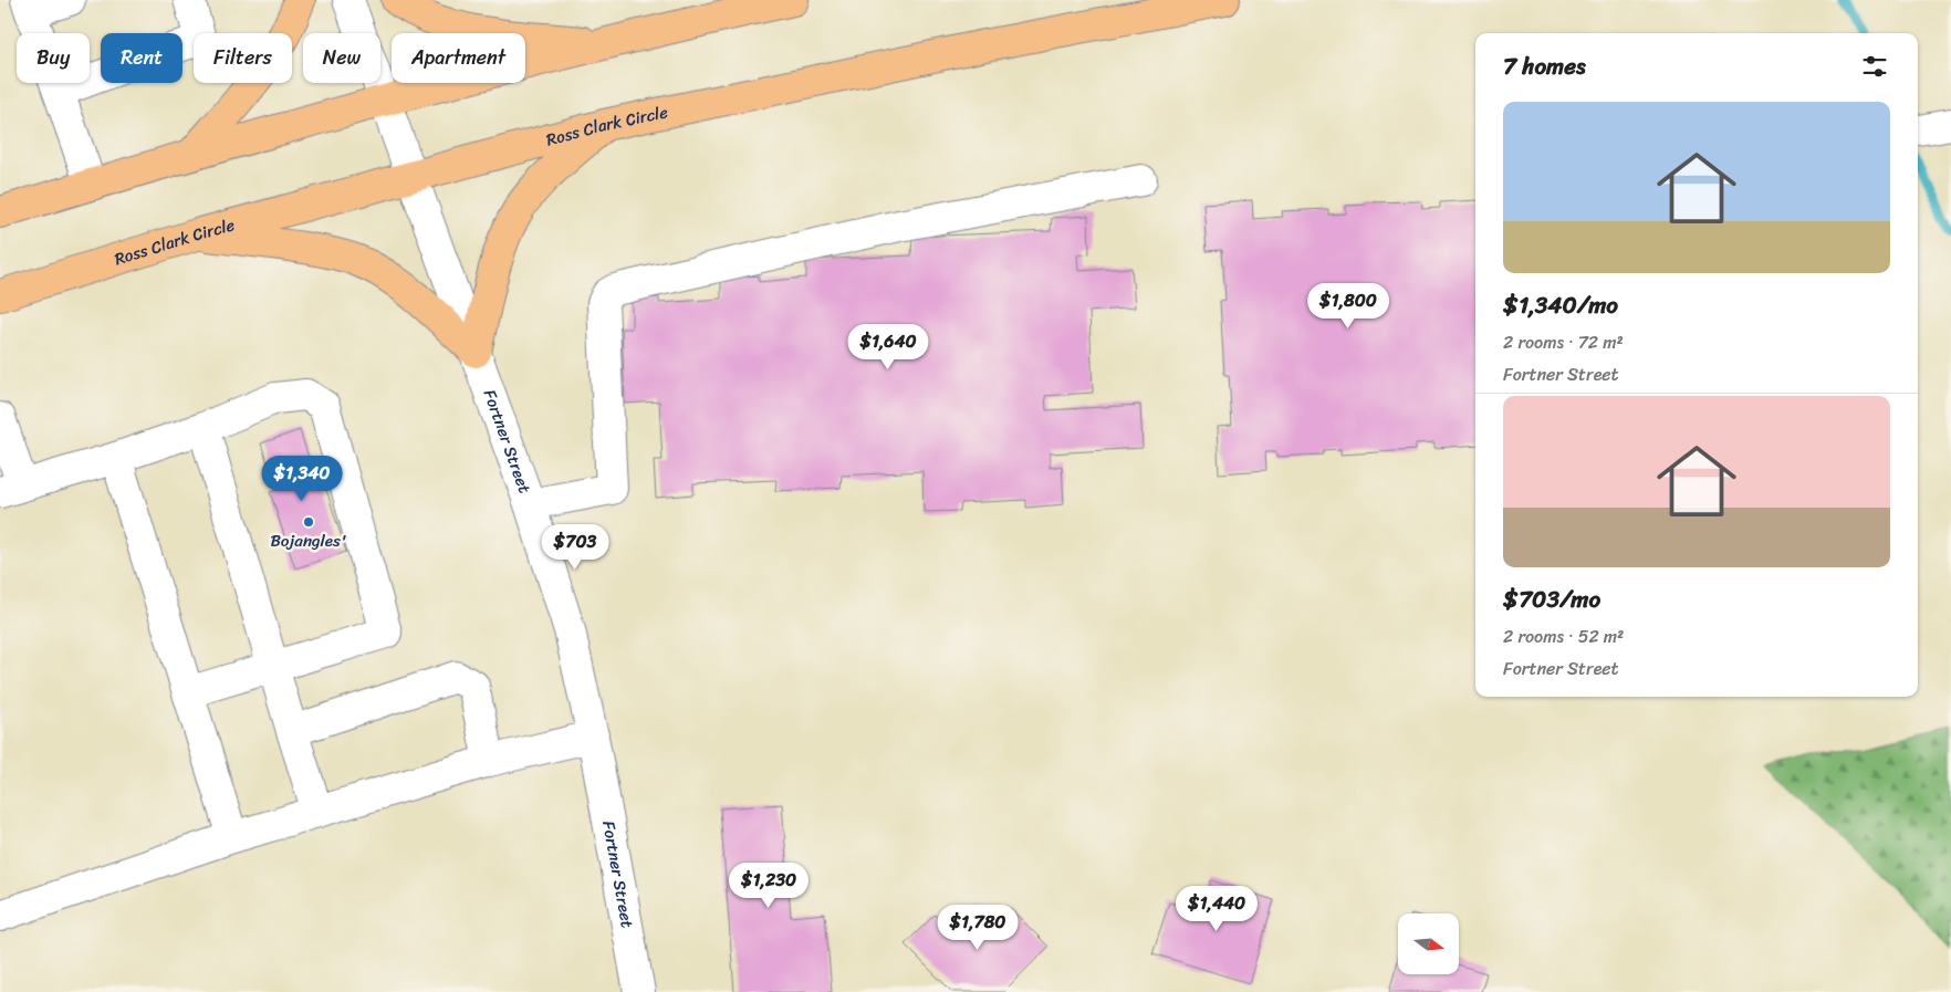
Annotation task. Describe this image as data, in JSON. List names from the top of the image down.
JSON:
{
  "streets": {
    "highway": ["Ross Clark Circle"],
    "street": ["Fortner Street"]
  },
  "crossings": [
    ["Ross Clark Circle", "Fortner Street"]
  ],
  "places": ["Bojangles'"],
  "north": "right",
  "page": {
    "chip": [
      "Buy",
      "Rent",
      "Filters",
      "New",
      "Apartment"
    ],
    "heading": "7 homes",
    "list": [
      {
        "name": "$1,340/mo",
        "note": "2 rooms · 72 m² · Fortner Street"
      },
      {
        "name": "$703/mo",
        "note": "2 rooms · 52 m² · Fortner Street"
      }
    ],
    "price": [
      "$1,800",
      "$1,640",
      "$1,340",
      "$703",
      "$1,230",
      "$1,440",
      "$1,780"
    ]
  }
}
